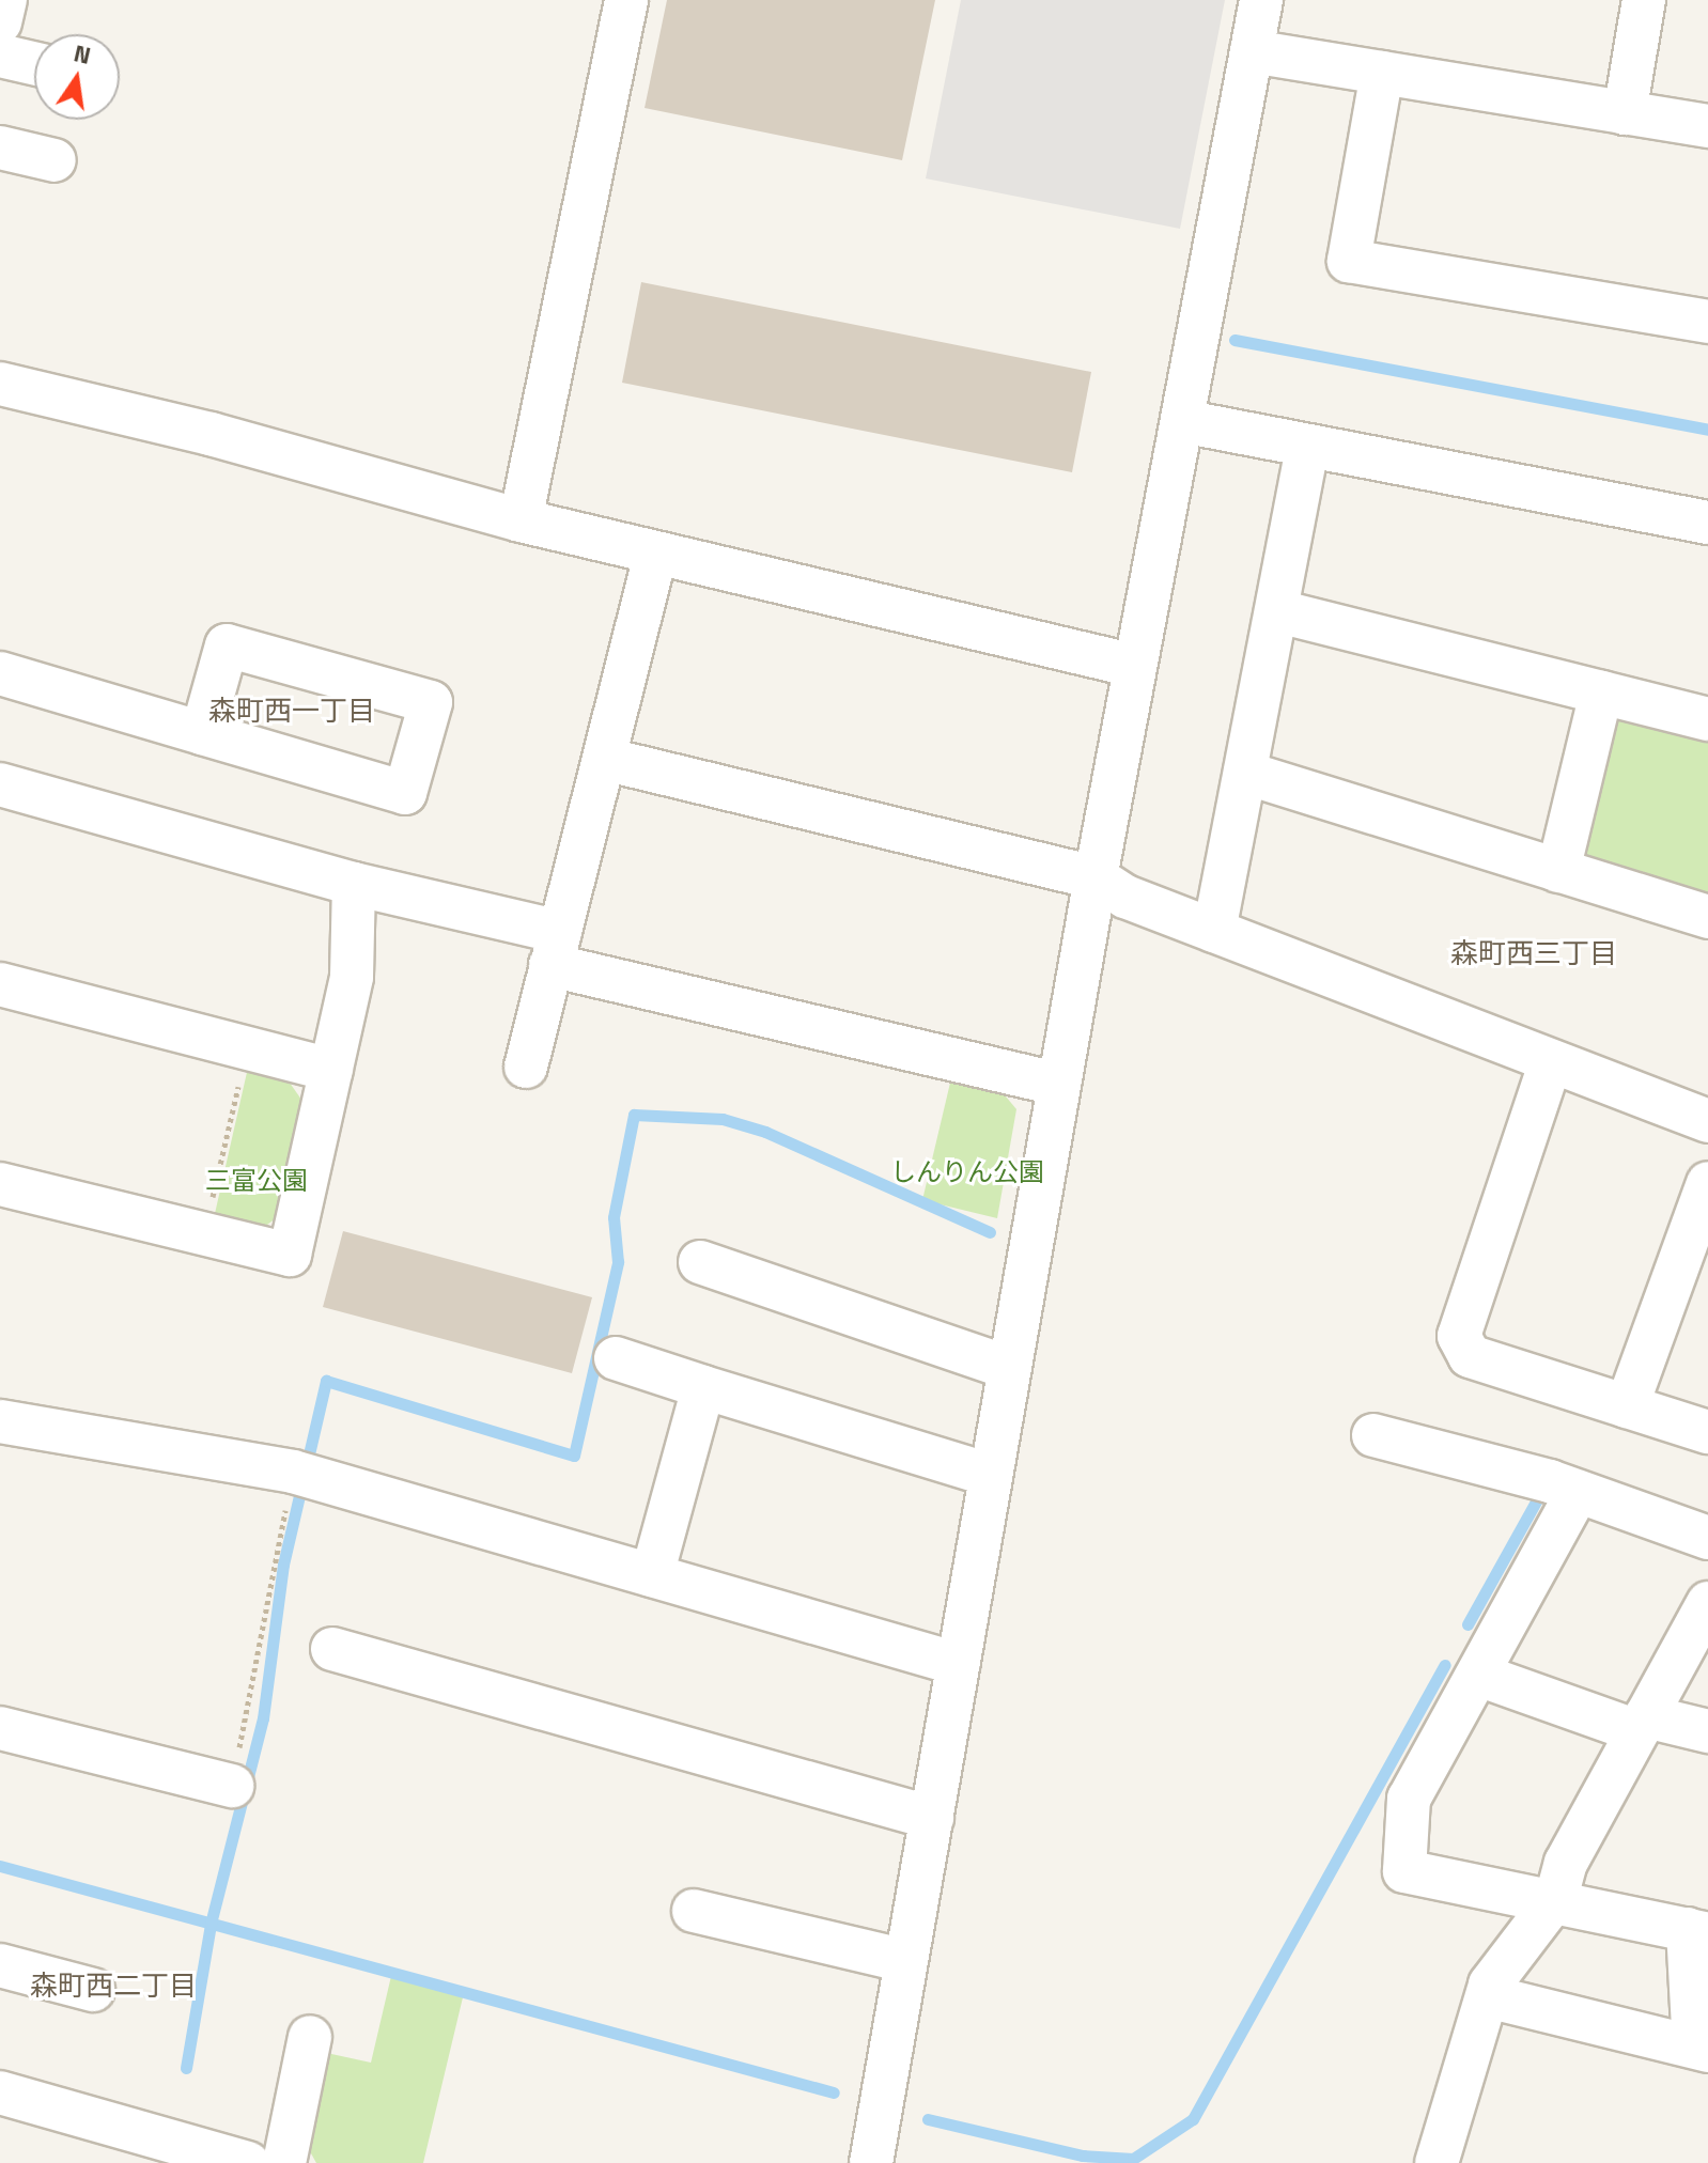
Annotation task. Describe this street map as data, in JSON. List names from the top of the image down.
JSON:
{
  "districts": ["森町西一丁目", "森町西三丁目", "森町西二丁目"],
  "parks": ["しんりん公園", "三富公園"],
  "north": "top"
}
